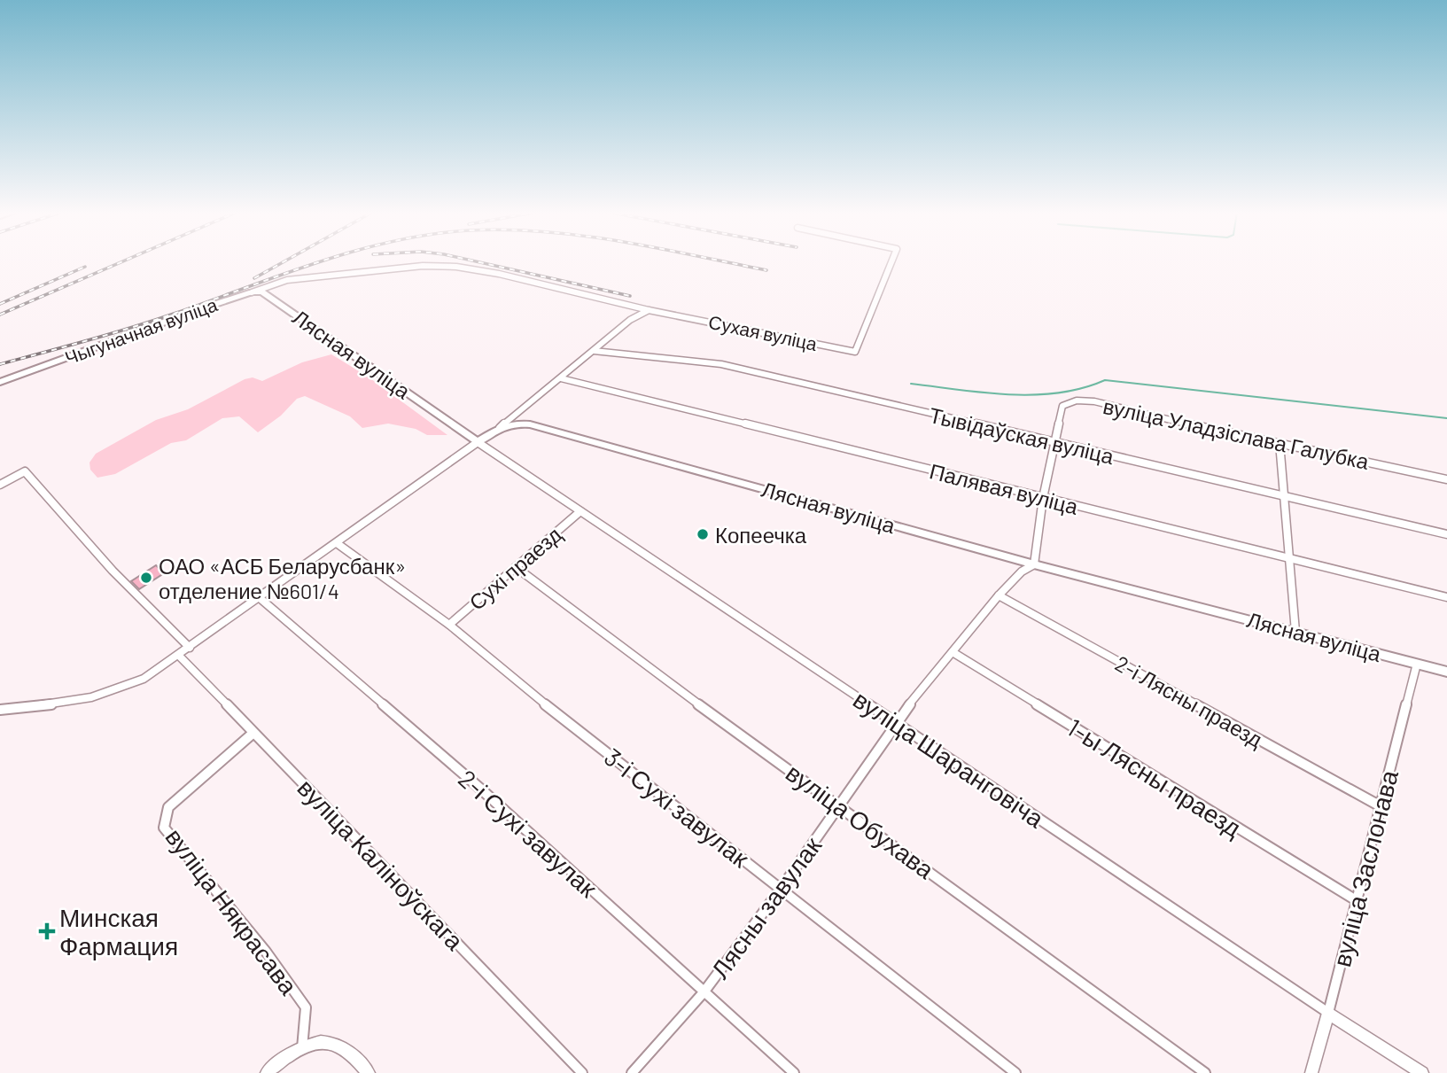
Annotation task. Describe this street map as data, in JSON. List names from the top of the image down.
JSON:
{
  "streets": {
    "main road": ["Чыгуначная вуліца", "Лясная вуліца"],
    "street": [
      "Сухая вуліца",
      "вуліца Уладзіслава Галубка",
      "Тывідаўская вуліца",
      "Палявая вуліца",
      "Сухі праезд",
      "2-і Лясны праезд",
      "вуліца Шаранговіча",
      "1-ы Лясны праезд",
      "3-і Сухі завулак",
      "вуліца Обухава",
      "2-і Сухі завулак",
      "вуліца Каліноўскага",
      "вуліца Заслонава",
      "Лясны завулак",
      "вуліца Някрасава"
    ]
  },
  "crossings": [
    ["Чыгуначная вуліца", "Сухая вуліца"],
    ["Чыгуначная вуліца", "Лясная вуліца"],
    ["Лясная вуліца", "вуліца Шаранговіча"],
    ["Лясная вуліца", "вуліца Заслонава"],
    ["Лясная вуліца", "Лясны завулак"],
    ["вуліца Уладзіслава Галубка", "Тывідаўская вуліца"],
    ["Сухі праезд", "вуліца Шаранговіча"],
    ["Сухі праезд", "3-і Сухі завулак"],
    ["Сухі праезд", "вуліца Обухава"],
    ["2-і Лясны праезд", "вуліца Заслонава"],
    ["2-і Лясны праезд", "Лясны завулак"],
    ["вуліца Шаранговіча", "вуліца Заслонава"],
    ["вуліца Шаранговіча", "Лясны завулак"],
    ["1-ы Лясны праезд", "вуліца Заслонава"],
    ["1-ы Лясны праезд", "Лясны завулак"],
    ["3-і Сухі завулак", "Лясны завулак"],
    ["вуліца Обухава", "Лясны завулак"],
    ["2-і Сухі завулак", "Лясны завулак"],
    ["вуліца Каліноўскага", "вуліца Някрасава"]
  ],
  "places": {
    "other": ["Копеечка", "ОАО «АСБ Беларусбанк» отделение №601/4"],
    "health": ["Минская Фармация"]
  }
}
